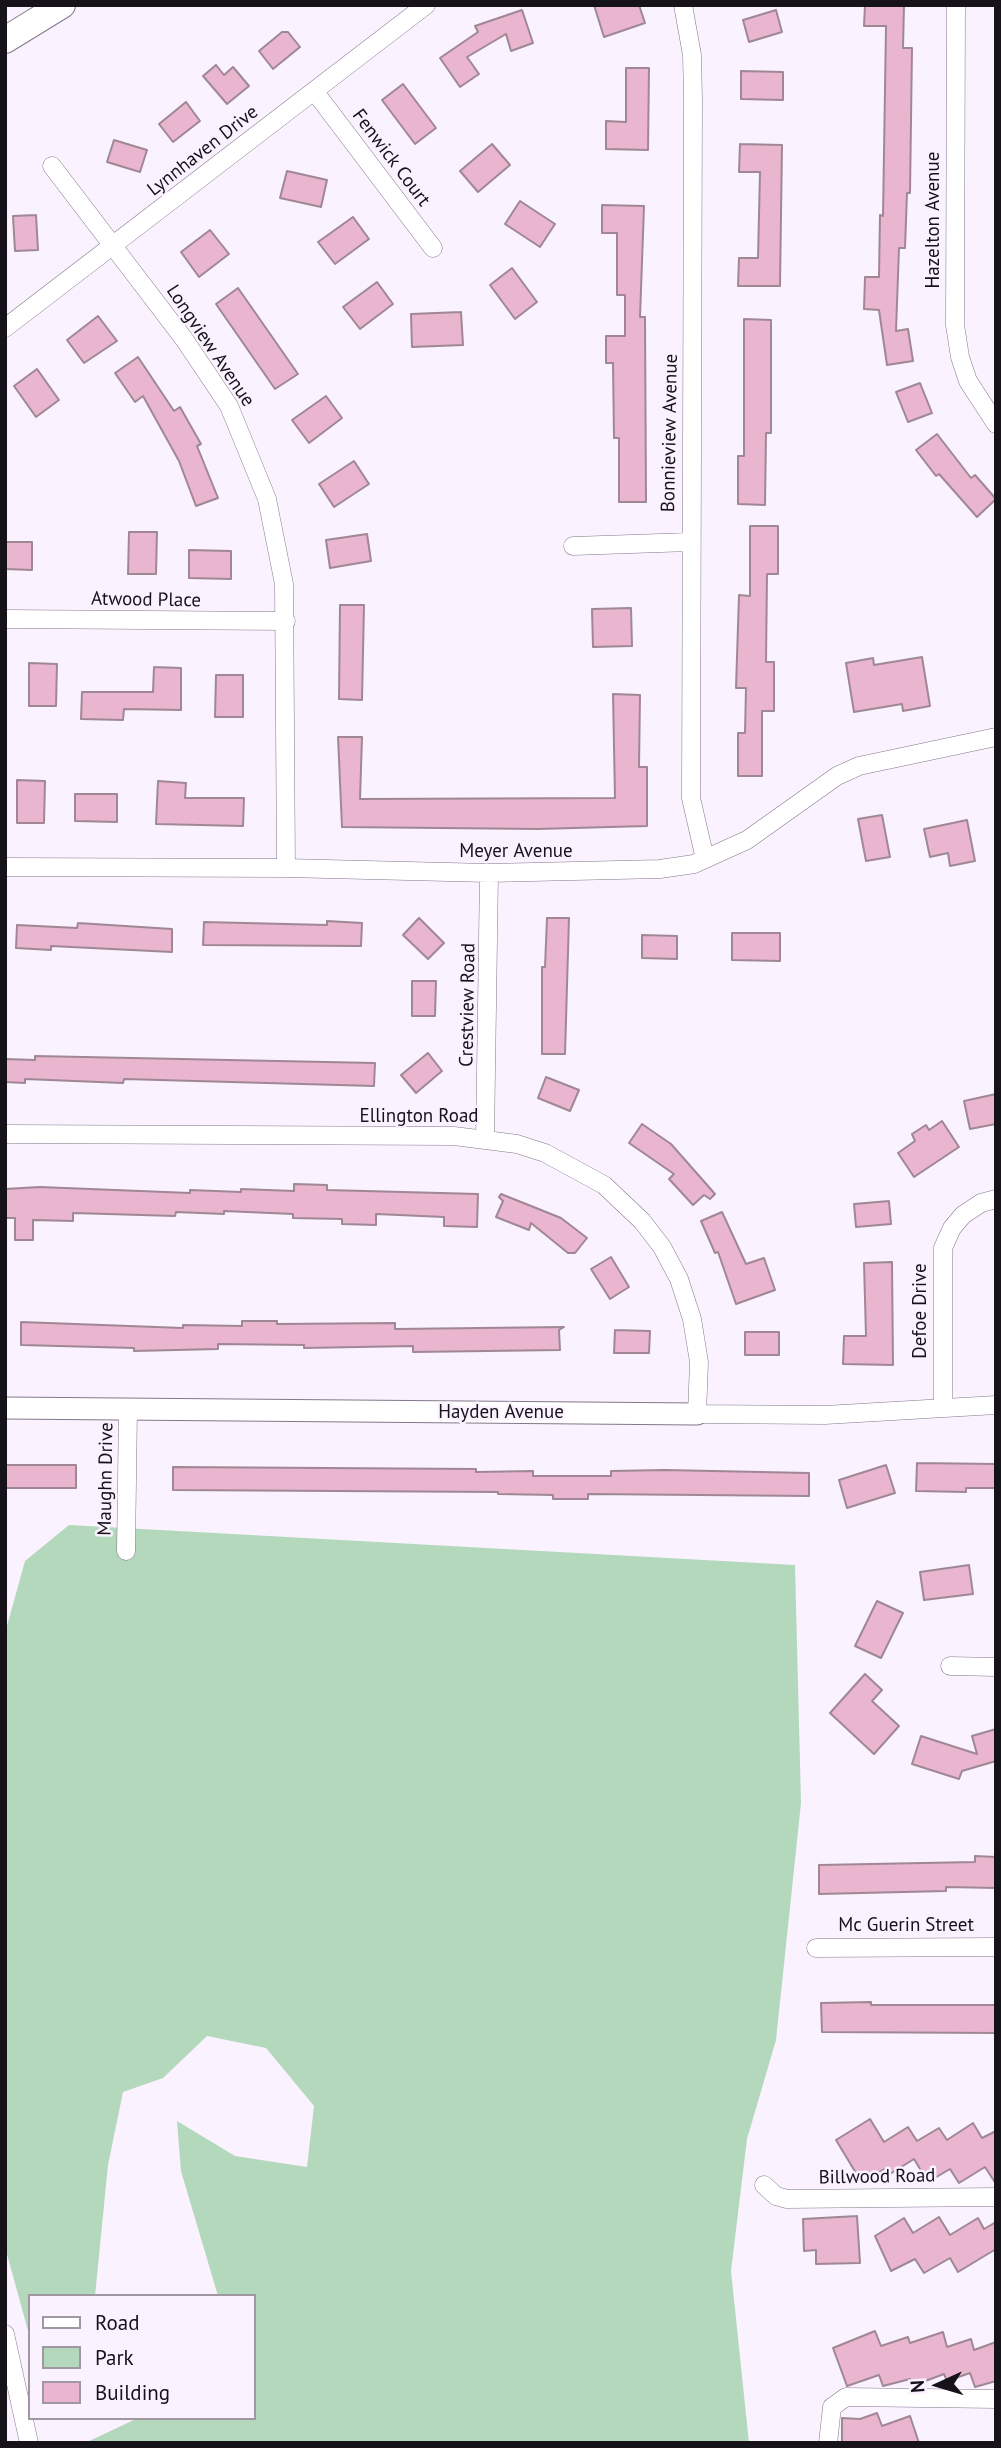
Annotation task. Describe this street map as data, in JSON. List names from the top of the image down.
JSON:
{
  "streets": {
    "street": [
      "Lynnhaven Drive",
      "Fenwick Court",
      "Hazelton Avenue",
      "Longview Avenue",
      "Bonnieview Avenue",
      "Atwood Place",
      "Meyer Avenue",
      "Crestview Road",
      "Ellington Road",
      "Defoe Drive",
      "Hayden Avenue",
      "Maughn Drive",
      "Mc Guerin Street",
      "Billwood Road"
    ]
  },
  "crossings": [
    ["Lynnhaven Drive", "Fenwick Court"],
    ["Lynnhaven Drive", "Longview Avenue"],
    ["Longview Avenue", "Atwood Place"],
    ["Longview Avenue", "Meyer Avenue"],
    ["Bonnieview Avenue", "Meyer Avenue"],
    ["Meyer Avenue", "Crestview Road"],
    ["Crestview Road", "Ellington Road"],
    ["Ellington Road", "Hayden Avenue"],
    ["Defoe Drive", "Hayden Avenue"],
    ["Hayden Avenue", "Maughn Drive"]
  ],
  "legend": ["Road", "Park", "Building"],
  "north": "left"
}
